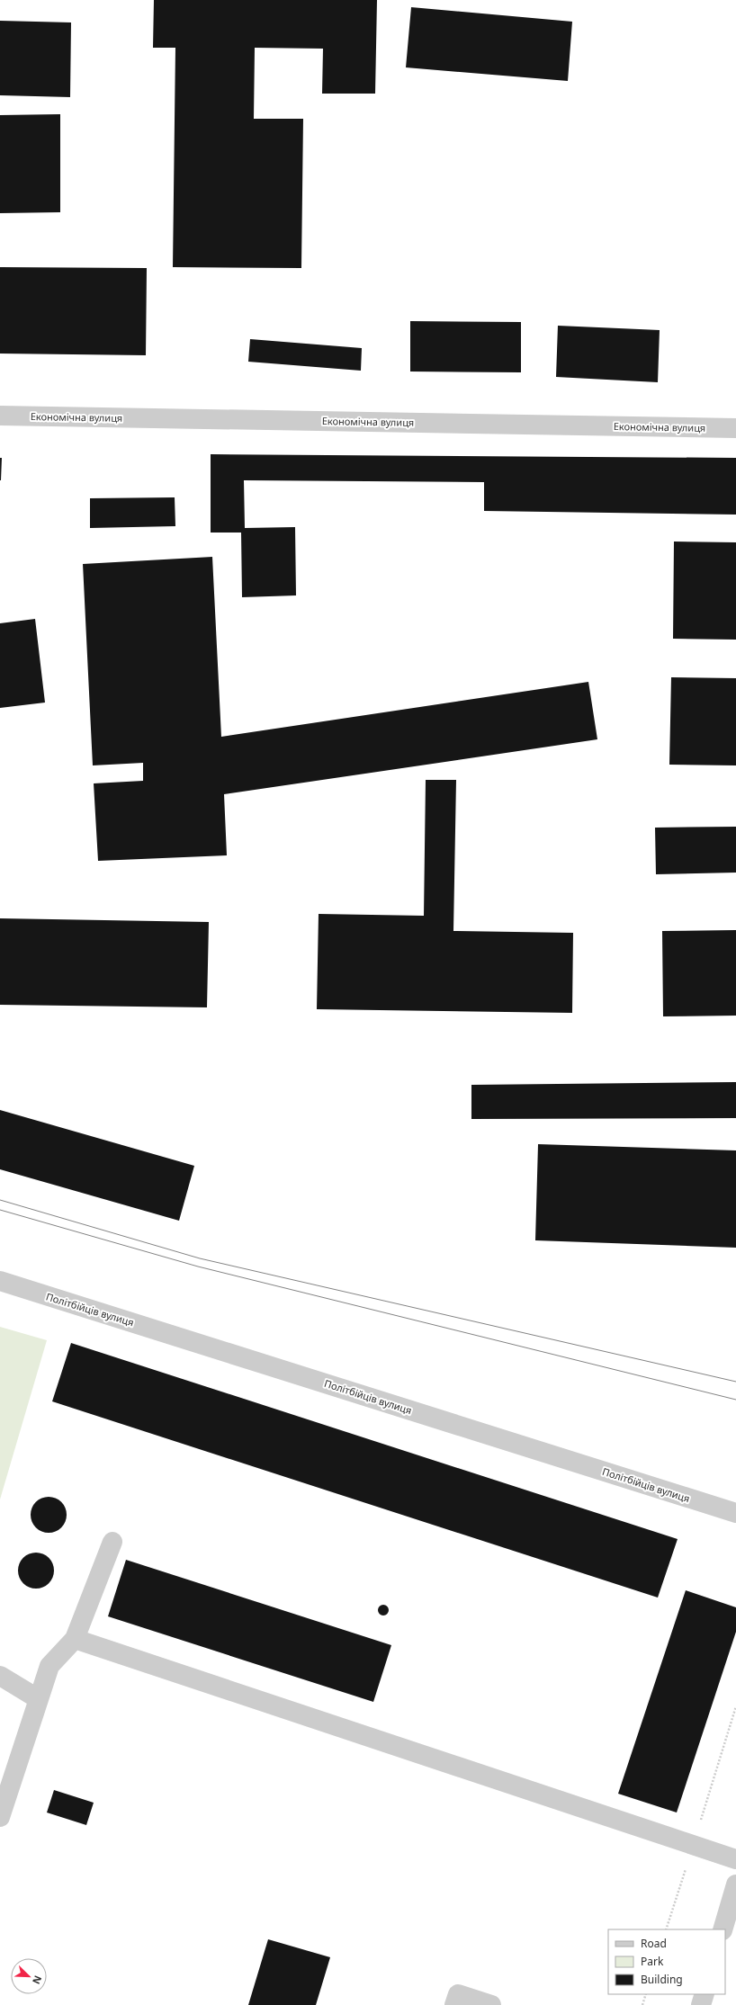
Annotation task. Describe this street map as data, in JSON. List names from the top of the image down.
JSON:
{
  "streets": {
    "street": ["Економічна вулиця", "Політбійців вулиця"]
  },
  "legend": ["Road", "Park", "Building"],
  "north": "bottom right"
}
